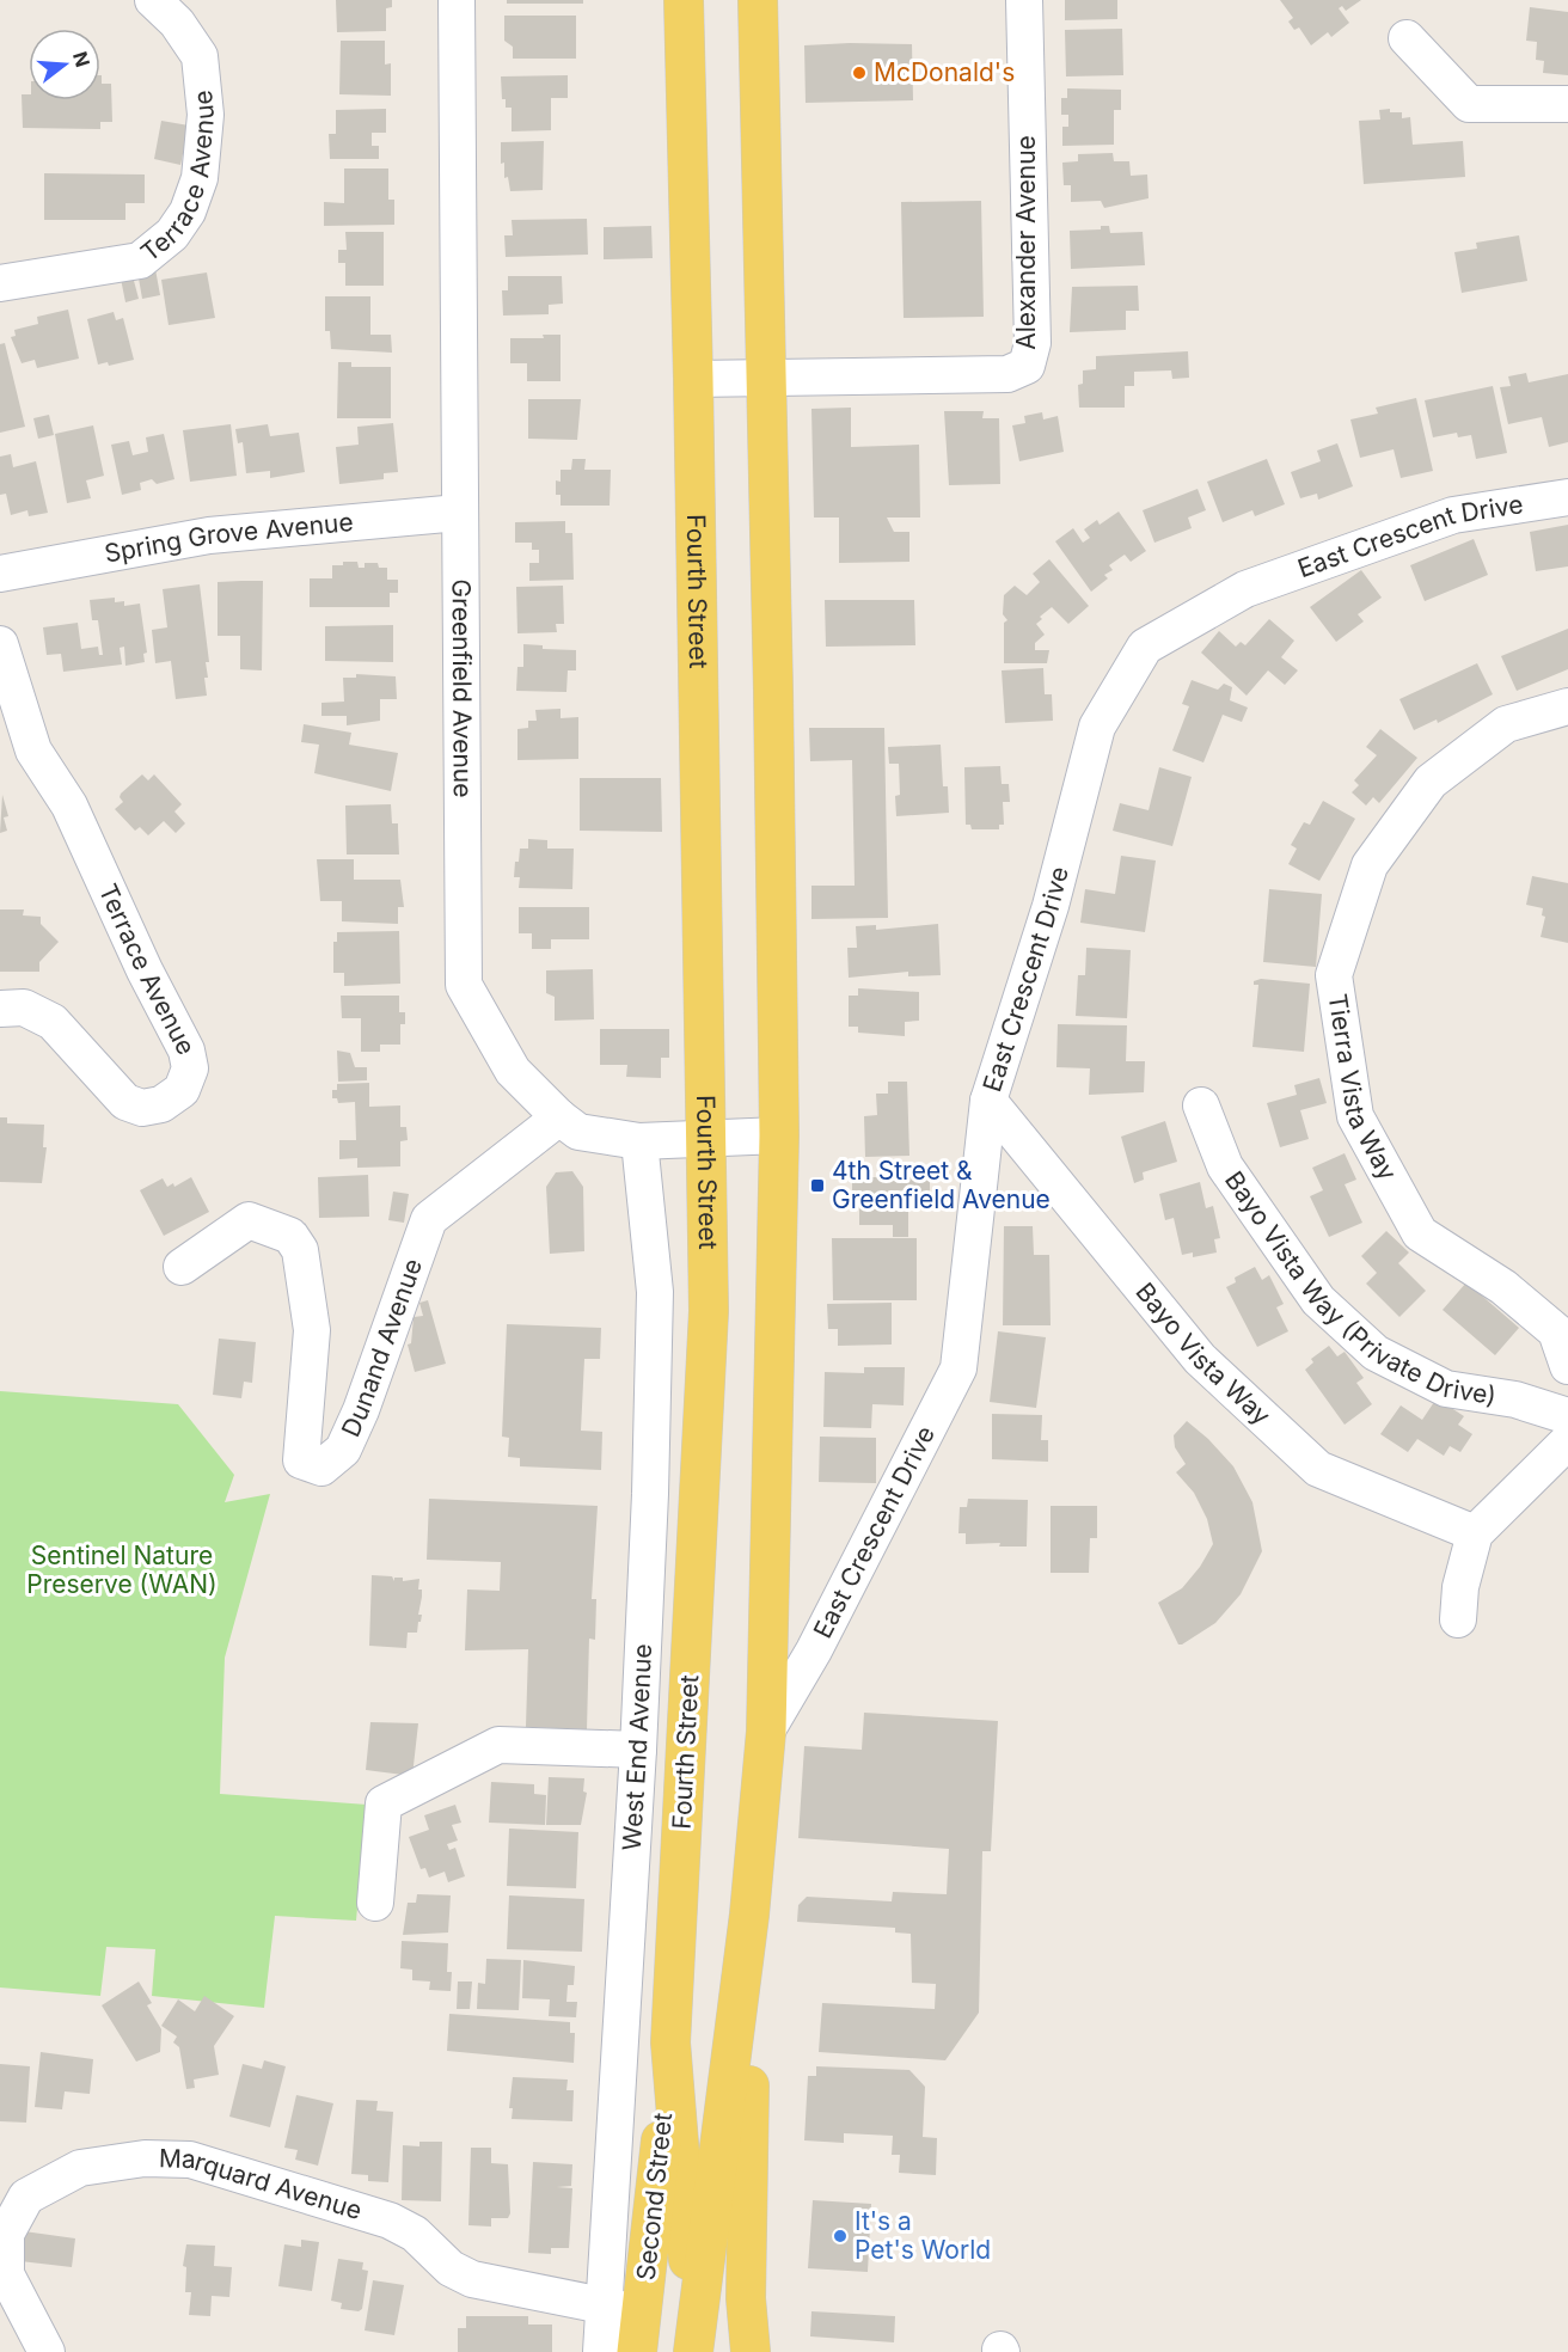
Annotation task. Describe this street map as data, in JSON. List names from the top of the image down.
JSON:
{
  "streets": {
    "main road": ["Fourth Street", "Second Street"],
    "street": [
      "Terrace Avenue",
      "Alexander Avenue",
      "Spring Grove Avenue",
      "East Crescent Drive",
      "Greenfield Avenue",
      "Tierra Vista Way",
      "Bayo Vista Way (Private Drive)",
      "Dunand Avenue",
      "Bayo Vista Way",
      "West End Avenue",
      "Marquard Avenue"
    ]
  },
  "crossings": [
    ["Alexander Avenue", "Fourth Street"],
    ["Spring Grove Avenue", "Greenfield Avenue"],
    ["East Crescent Drive", "Fourth Street"],
    ["East Crescent Drive", "Bayo Vista Way"],
    ["Fourth Street", "Greenfield Avenue"],
    ["Fourth Street", "Second Street"],
    ["Greenfield Avenue", "Dunand Avenue"],
    ["Greenfield Avenue", "West End Avenue"],
    ["West End Avenue", "Marquard Avenue"],
    ["Marquard Avenue", "Second Street"]
  ],
  "parks": ["Sentinel Nature Preserve (WAN)"],
  "places": {
    "other": ["McDonald's", "It's a Pet's World"],
    "transit": ["4th Street & Greenfield Avenue"]
  },
  "north": "right"
}
